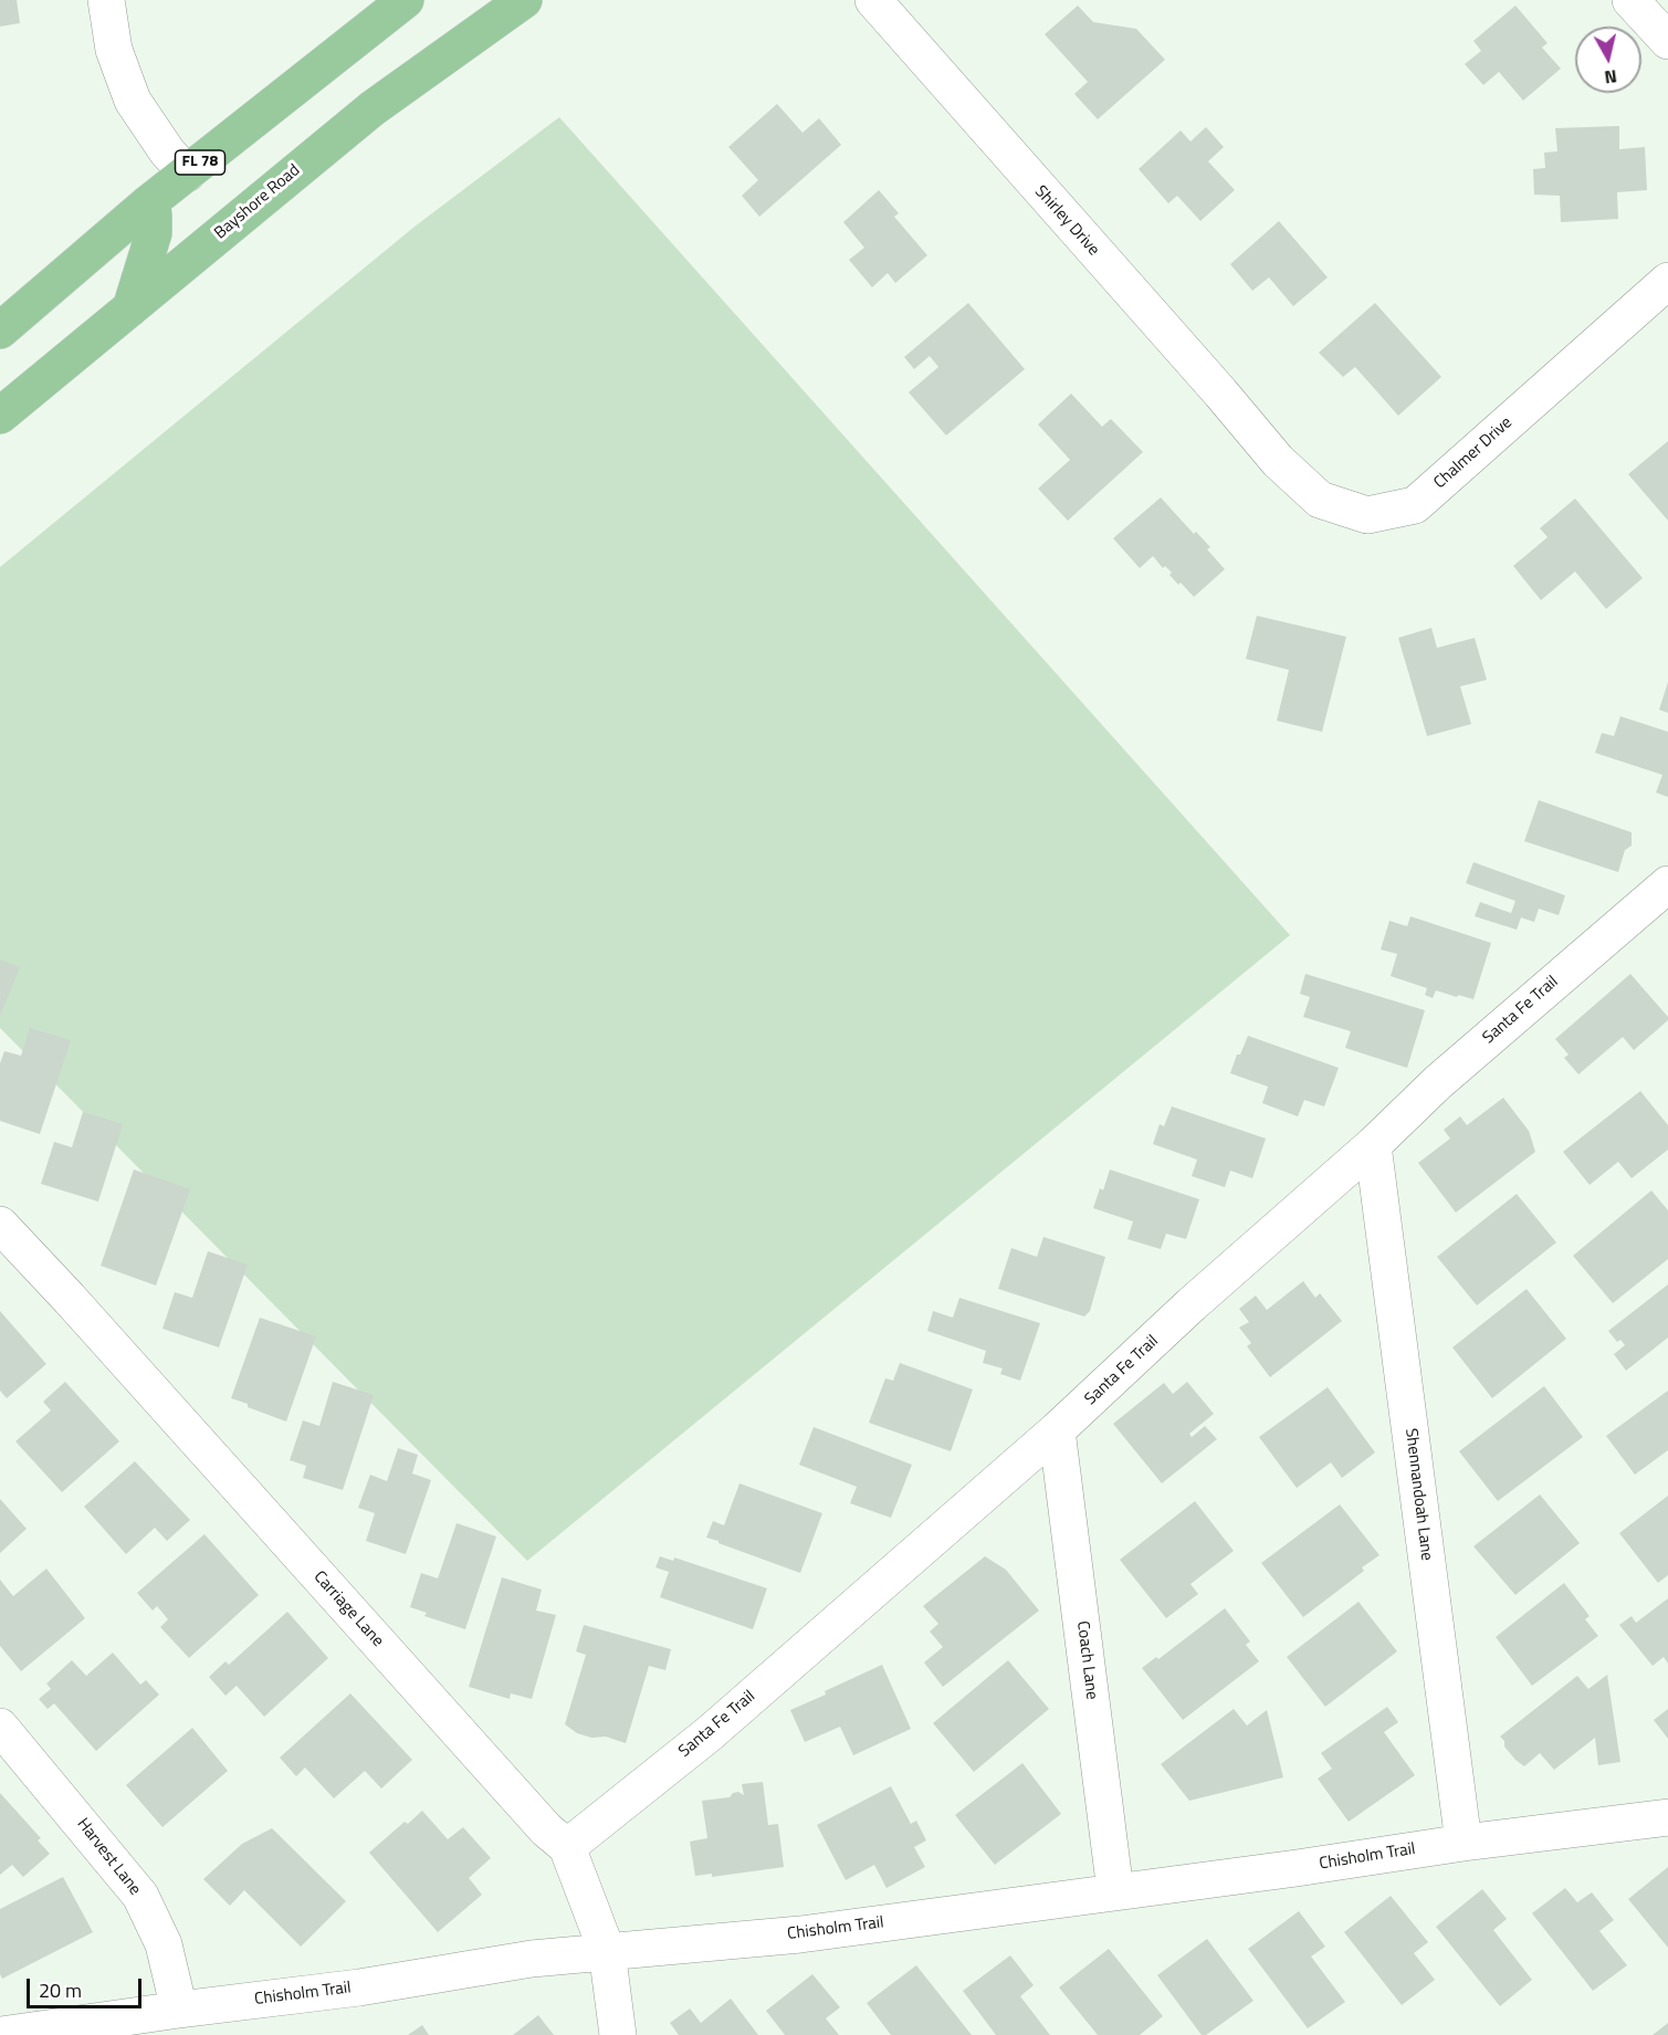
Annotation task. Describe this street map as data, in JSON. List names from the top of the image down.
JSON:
{
  "streets": {
    "main road": ["FL 78", "Bayshore Road"],
    "street": [
      "Shirley Drive",
      "Chalmer Drive",
      "Santa Fe Trail",
      "Shennandoah Lane",
      "Carriage Lane",
      "Coach Lane",
      "Harvest Lane",
      "Chisholm Trail"
    ]
  },
  "crossings": [
    ["Shirley Drive", "Chalmer Drive"],
    ["Santa Fe Trail", "Shennandoah Lane"],
    ["Santa Fe Trail", "Carriage Lane"],
    ["Santa Fe Trail", "Coach Lane"],
    ["Shennandoah Lane", "Chisholm Trail"],
    ["Carriage Lane", "Chisholm Trail"],
    ["Coach Lane", "Chisholm Trail"],
    ["Harvest Lane", "Chisholm Trail"]
  ],
  "scale_bar": "20 m",
  "north": "bottom"
}
